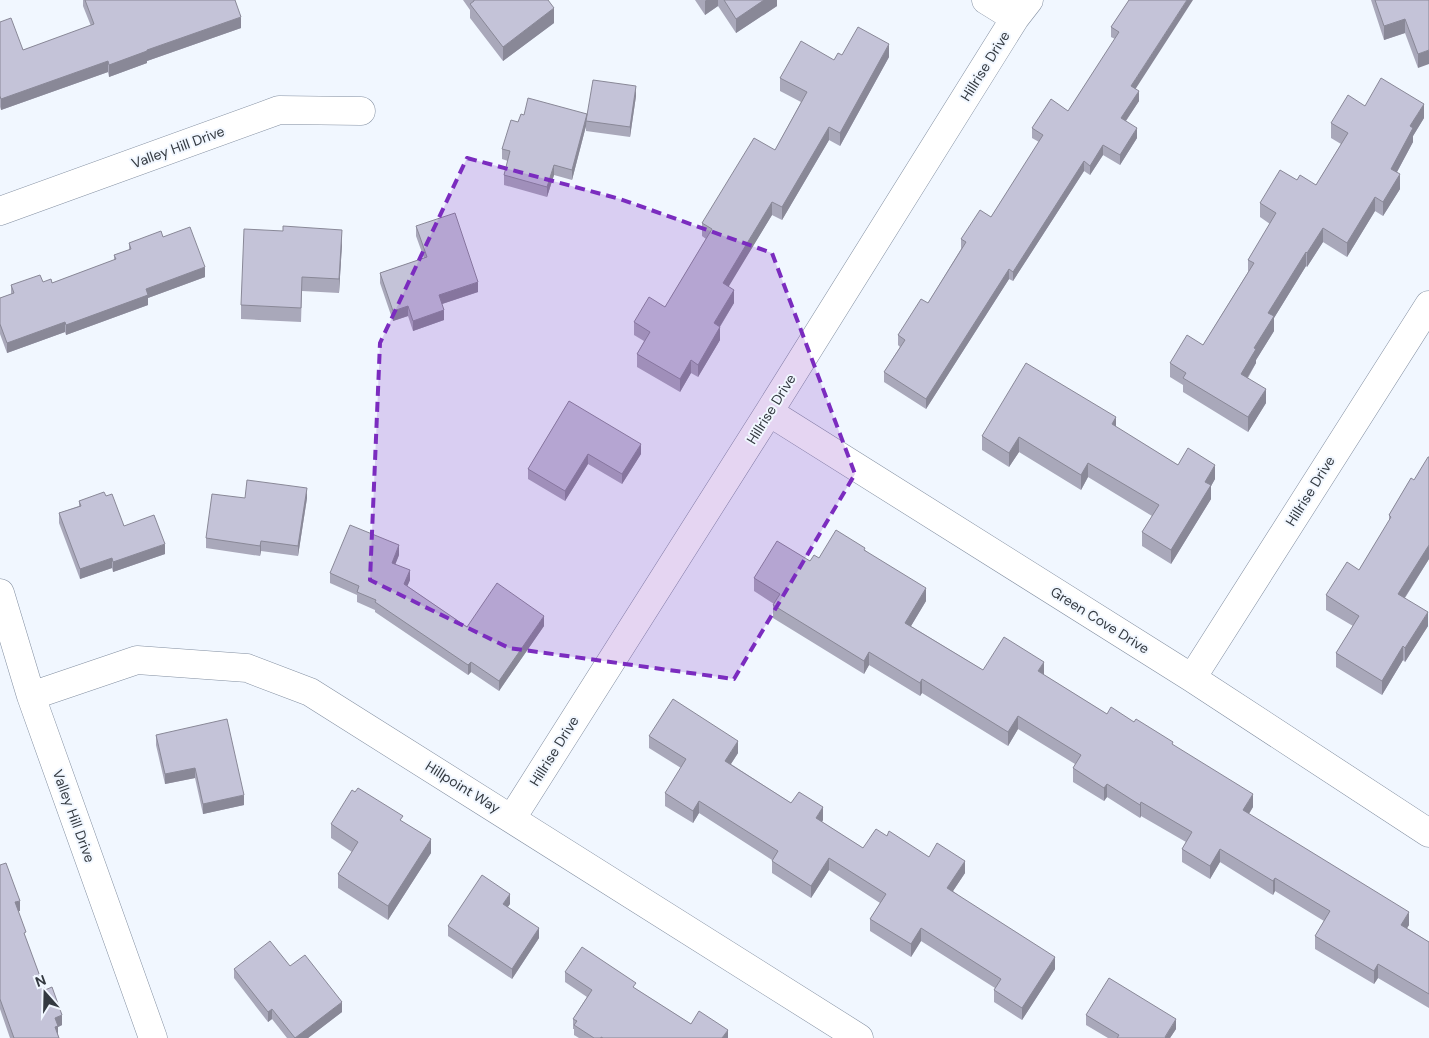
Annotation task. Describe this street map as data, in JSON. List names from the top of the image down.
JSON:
{
  "streets": {
    "street": [
      "Hillrise Drive",
      "Valley Hill Drive",
      "Green Cove Drive",
      "Hillpoint Way"
    ]
  },
  "crossings": [
    ["Hillrise Drive", "Green Cove Drive"],
    ["Hillrise Drive", "Hillpoint Way"],
    ["Valley Hill Drive", "Hillpoint Way"]
  ],
  "north": "top"
}
